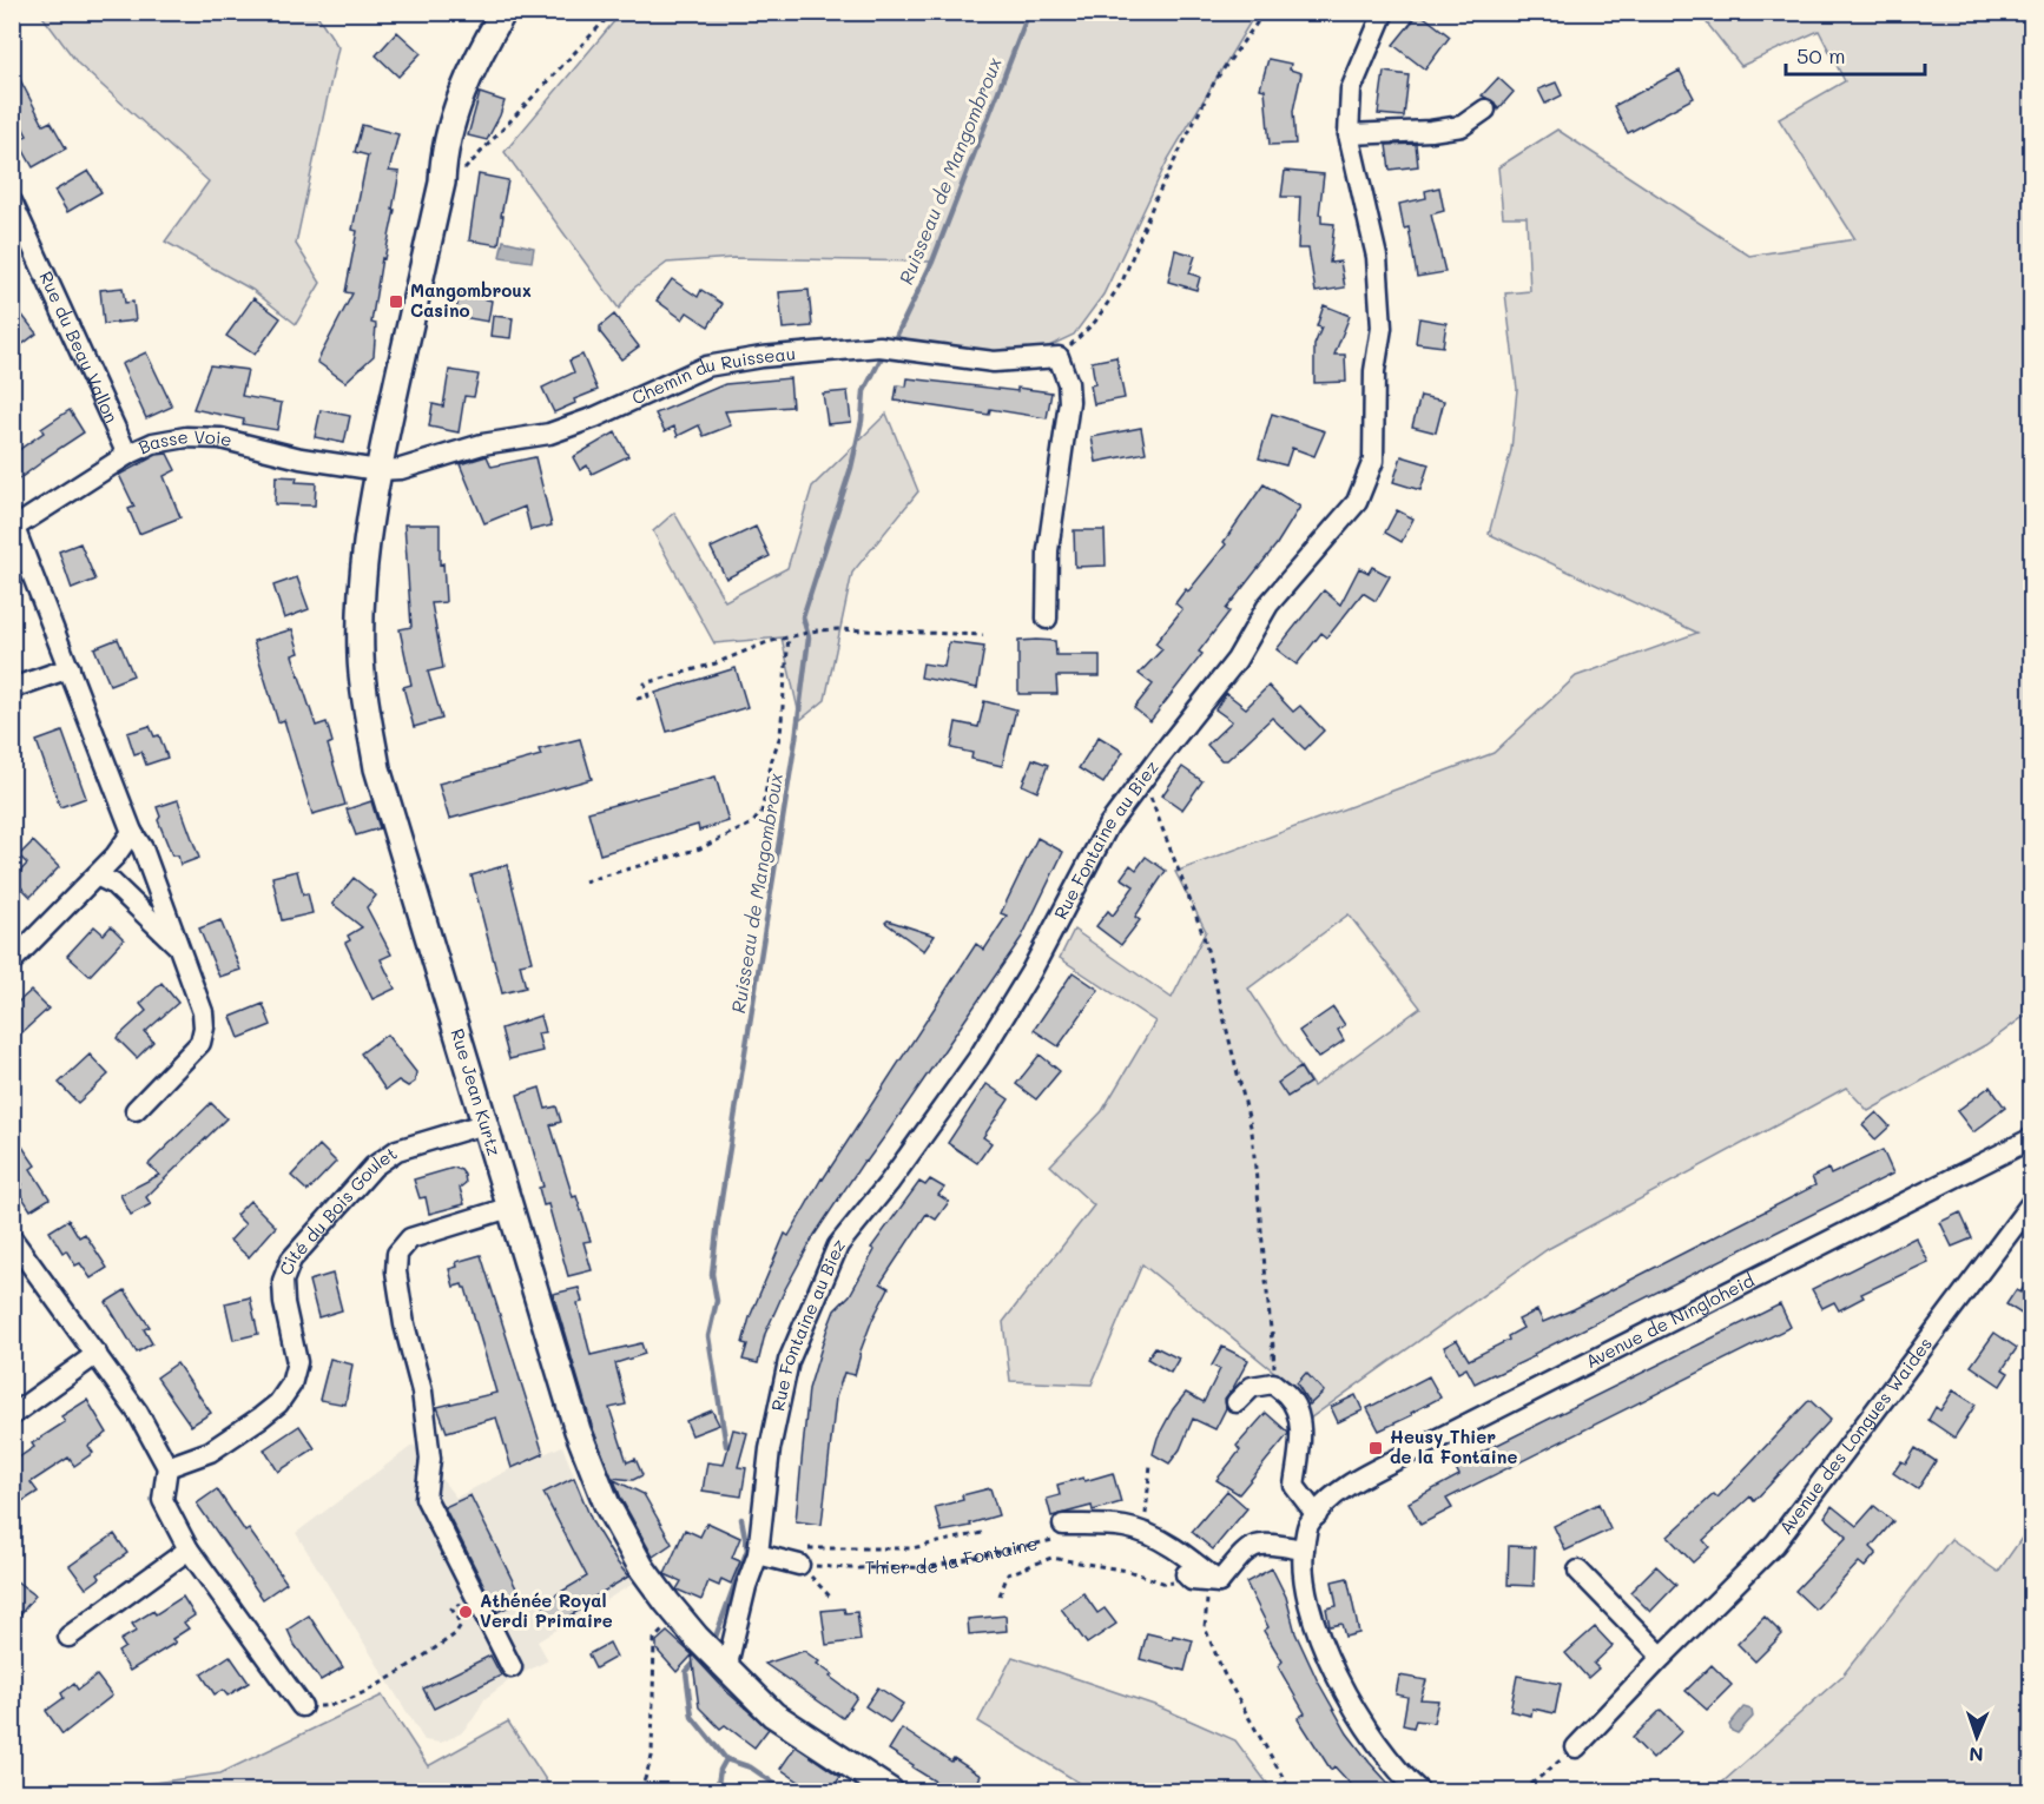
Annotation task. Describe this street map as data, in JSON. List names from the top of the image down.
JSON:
{
  "streets": {
    "main road": ["Rue Jean Kurtz"],
    "street": [
      "Rue du Beau Vallon",
      "Chemin du Ruisseau",
      "Basse Voie",
      "Rue Fontaine au Biez",
      "Cité du Bois Goulet",
      "Avenue de Ningloheid",
      "Avenue des Longues Waides"
    ],
    "path": ["Thier de la Fontaine"]
  },
  "crossings": [
    ["Rue du Beau Vallon", "Basse Voie"],
    ["Chemin du Ruisseau", "Basse Voie"],
    ["Chemin du Ruisseau", "Rue Jean Kurtz"],
    ["Basse Voie", "Rue Jean Kurtz"],
    ["Rue Fontaine au Biez", "Rue Jean Kurtz"],
    ["Rue Jean Kurtz", "Cité du Bois Goulet"]
  ],
  "water": ["Ruisseau de Mangombroux"],
  "places": {
    "transit": ["Mangombroux Casino", "Heusy Thier de la Fontaine"],
    "other": ["Athénée Royal Verdi Primaire"]
  },
  "scale_bar": "50 m",
  "north": "bottom"
}
